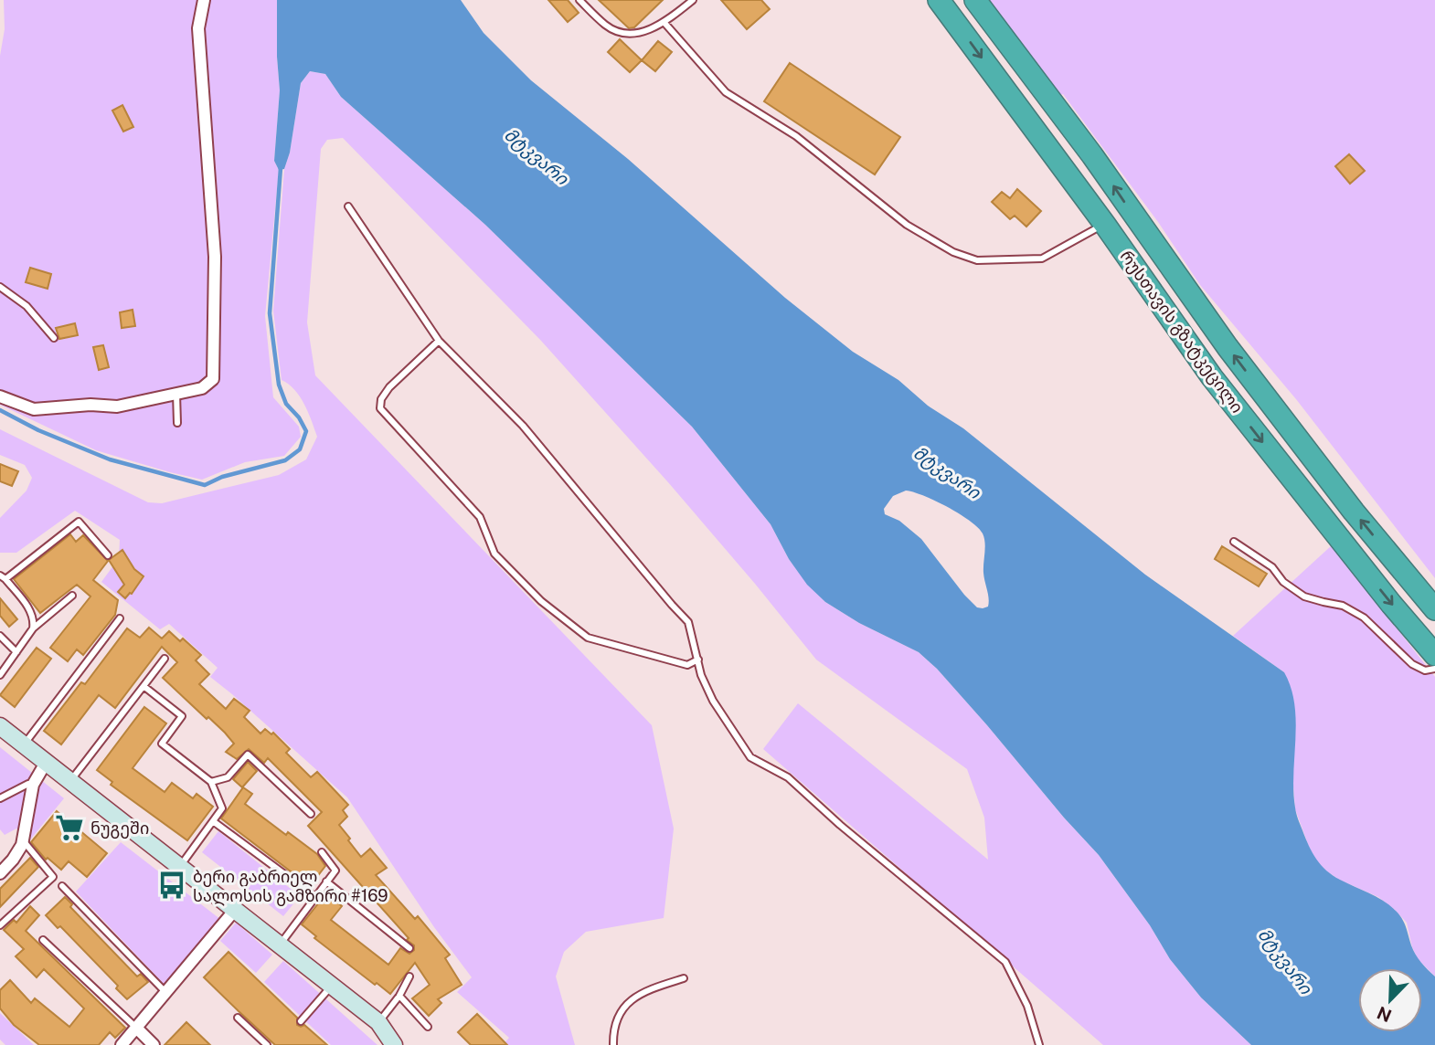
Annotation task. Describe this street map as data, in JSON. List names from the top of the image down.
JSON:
{
  "streets": {
    "highway": ["რუსთავის გზატკეცილი"]
  },
  "water": ["მტკვარი"],
  "places": {
    "supermarket": ["ნუგეში"],
    "bus stop": ["ბერი გაბრიელ სალოსის გამზირი #169"]
  },
  "north": "bottom left"
}
